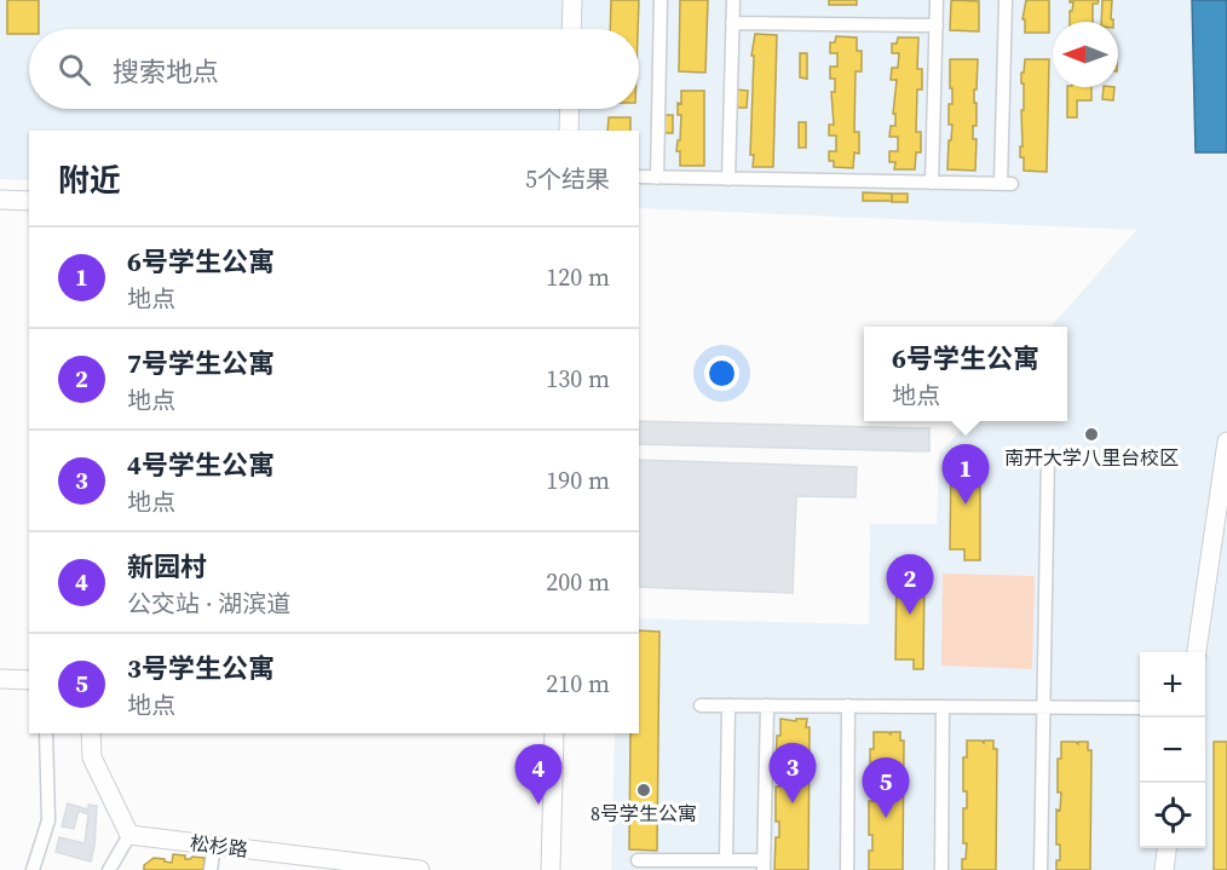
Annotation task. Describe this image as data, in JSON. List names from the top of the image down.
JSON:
{
  "streets": {
    "street": ["松杉路"]
  },
  "places": ["南开大学八里台校区", "8号学生公寓"],
  "north": "left",
  "page": {
    "search": "搜索地点",
    "heading": ["附近", "5个结果"],
    "list": [
      {
        "mark": "1",
        "name": "6号学生公寓",
        "note": "地点",
        "value": "120 m"
      },
      {
        "mark": "2",
        "name": "7号学生公寓",
        "note": "地点",
        "value": "130 m"
      },
      {
        "mark": "3",
        "name": "4号学生公寓",
        "note": "地点",
        "value": "190 m"
      },
      {
        "mark": "4",
        "name": "新园村",
        "note": "公交站 · 湖滨道",
        "value": "200 m"
      },
      {
        "mark": "5",
        "name": "3号学生公寓",
        "note": "地点",
        "value": "210 m"
      }
    ],
    "popup": ["6号学生公寓", "地点"],
    "pins": [
      "1",
      "2",
      "3",
      "4",
      "5"
    ],
    "map_buttons": ["+", "−"]
  }
}
